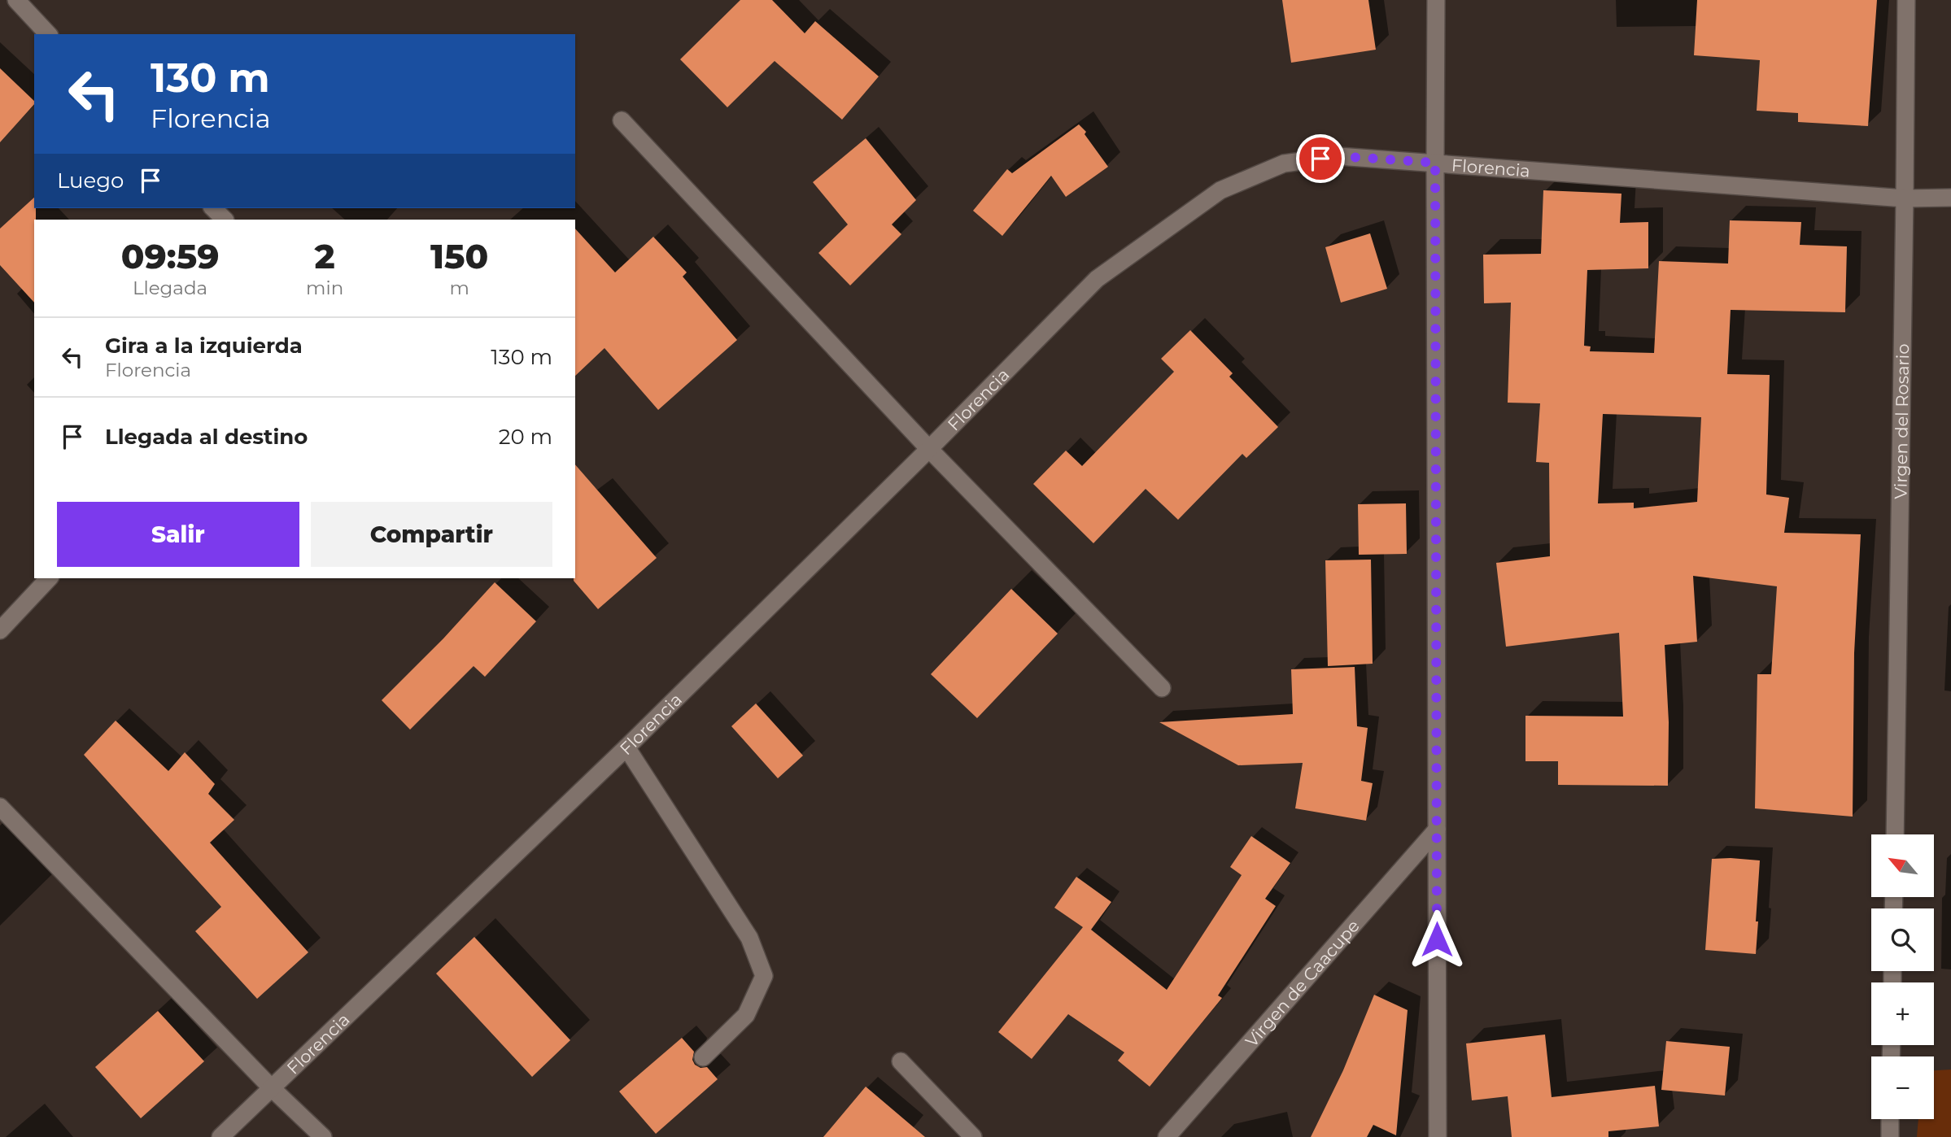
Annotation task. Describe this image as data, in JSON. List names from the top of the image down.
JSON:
{
  "streets": {
    "street": ["Florencia", "Virgen del Rosario", "Virgen de Caacupe"]
  },
  "crossings": [
    ["Florencia", "Virgen del Rosario"]
  ],
  "north": "top left",
  "page": {
    "turn": ["130 m", "Florencia"],
    "then": "Luego",
    "eta": [
      "09:59",
      "Llegada",
      "2",
      "min",
      "150",
      "m"
    ],
    "list": [
      {
        "name": "Gira a la izquierda",
        "note": "Florencia",
        "value": "130 m"
      },
      {
        "name": "Llegada al destino",
        "value": "20 m"
      }
    ],
    "buttons": ["Salir", "Compartir"],
    "map_buttons": ["+", "−"]
  }
}
